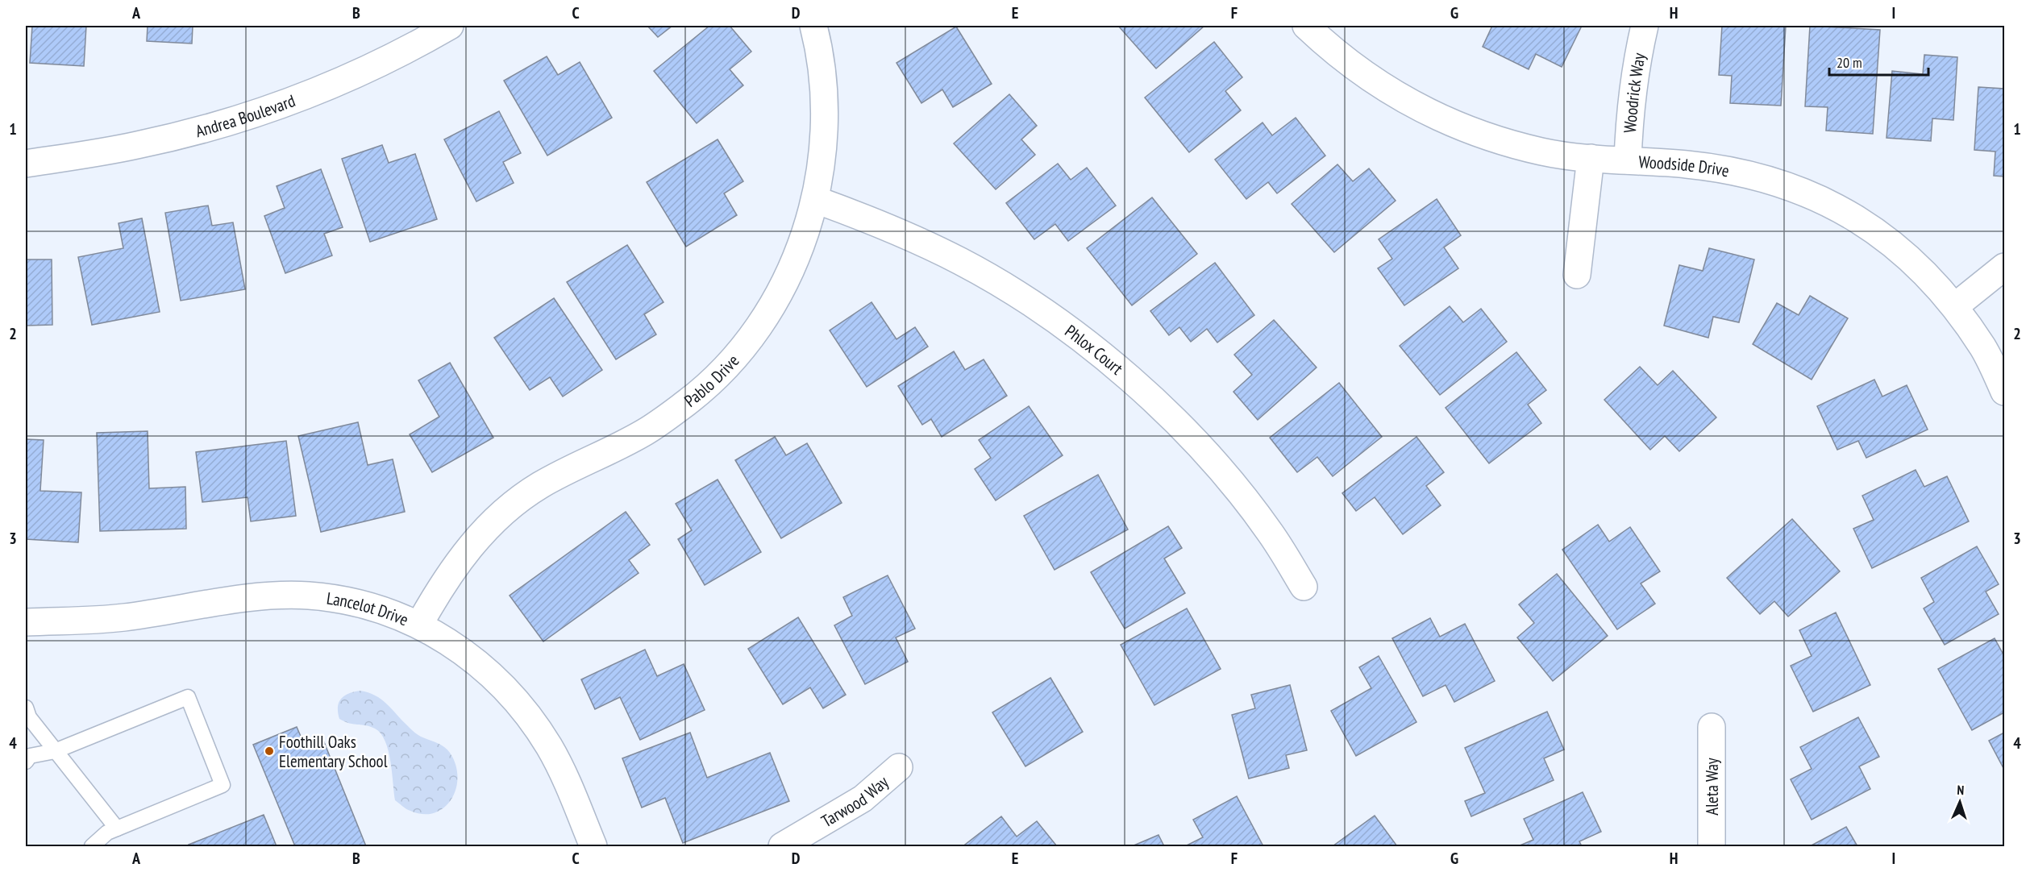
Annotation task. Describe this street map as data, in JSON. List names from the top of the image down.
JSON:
{
  "streets": {
    "street": [
      "Woodrick Way",
      "Andrea Boulevard",
      "Woodside Drive",
      "Phlox Court",
      "Pablo Drive",
      "Lancelot Drive",
      "Aleta Way",
      "Tarwood Way"
    ]
  },
  "crossings": [
    ["Woodrick Way", "Woodside Drive"],
    ["Phlox Court", "Pablo Drive"],
    ["Pablo Drive", "Lancelot Drive"]
  ],
  "places": ["Foothill Oaks Elementary School"],
  "scale_bar": "20 m",
  "north": "top",
  "grid": {
    "columns": [
      "A",
      "B",
      "C",
      "D",
      "E",
      "F",
      "G",
      "H",
      "I"
    ],
    "rows": [
      "1",
      "2",
      "3",
      "4"
    ]
  }
}
